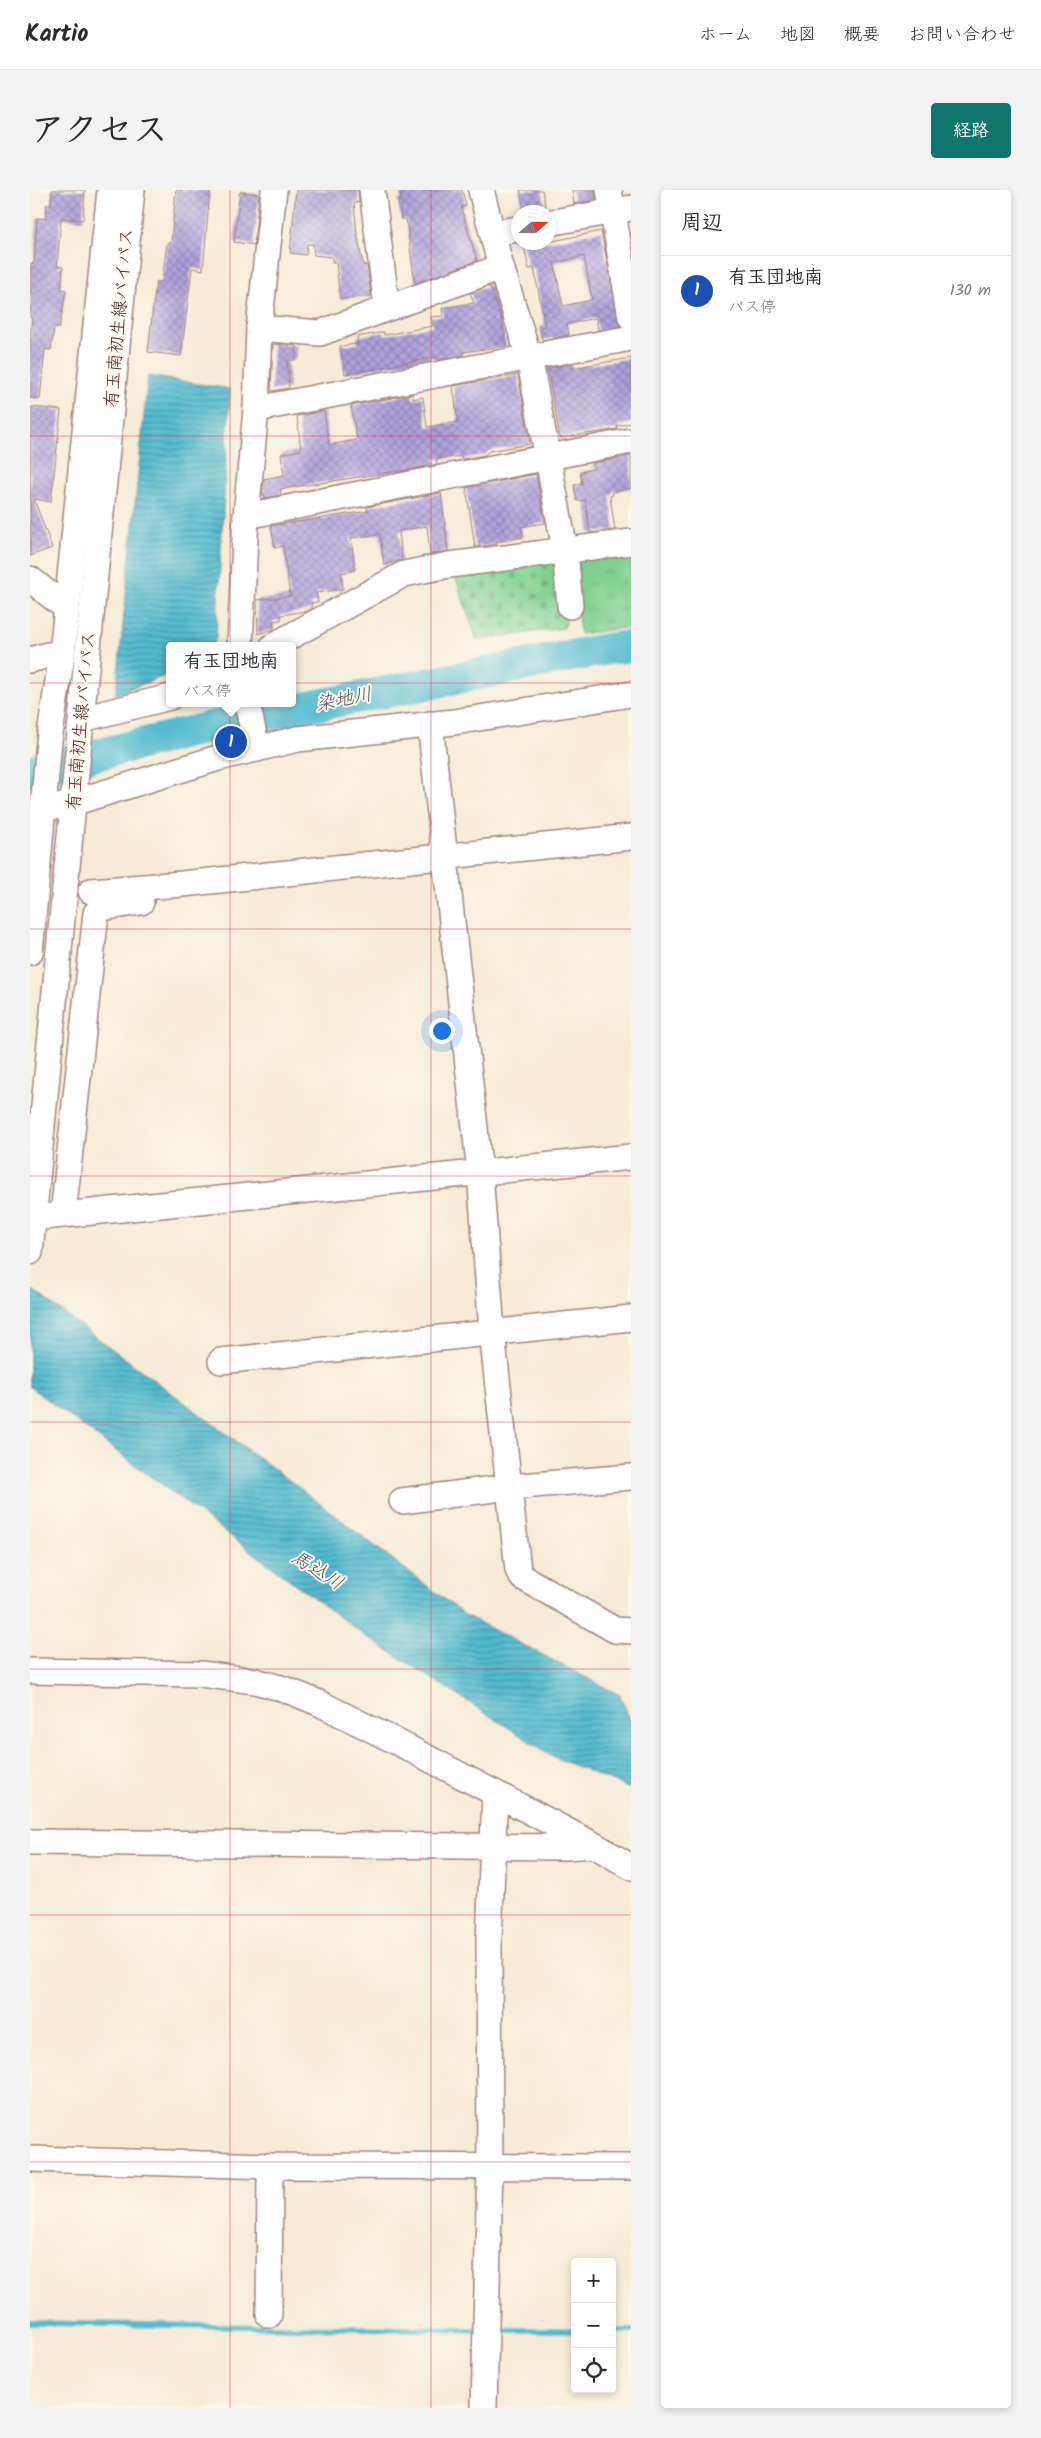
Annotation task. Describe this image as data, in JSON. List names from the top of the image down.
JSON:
{
  "streets": {
    "street": ["有玉南初生線バイパス"]
  },
  "water": ["染地川", "馬込川"],
  "north": "right",
  "page": {
    "header": "Kartio",
    "nav": [
      "ホーム",
      "地図",
      "概要",
      "お問い合わせ"
    ],
    "title": "アクセス",
    "buttons": "経路",
    "heading": "周辺",
    "list": [
      {
        "mark": "1",
        "name": "有玉団地南",
        "note": "バス停",
        "value": "130 m"
      }
    ],
    "popup": ["有玉団地南", "バス停"],
    "pins": "1",
    "map_buttons": ["+", "−"]
  }
}
